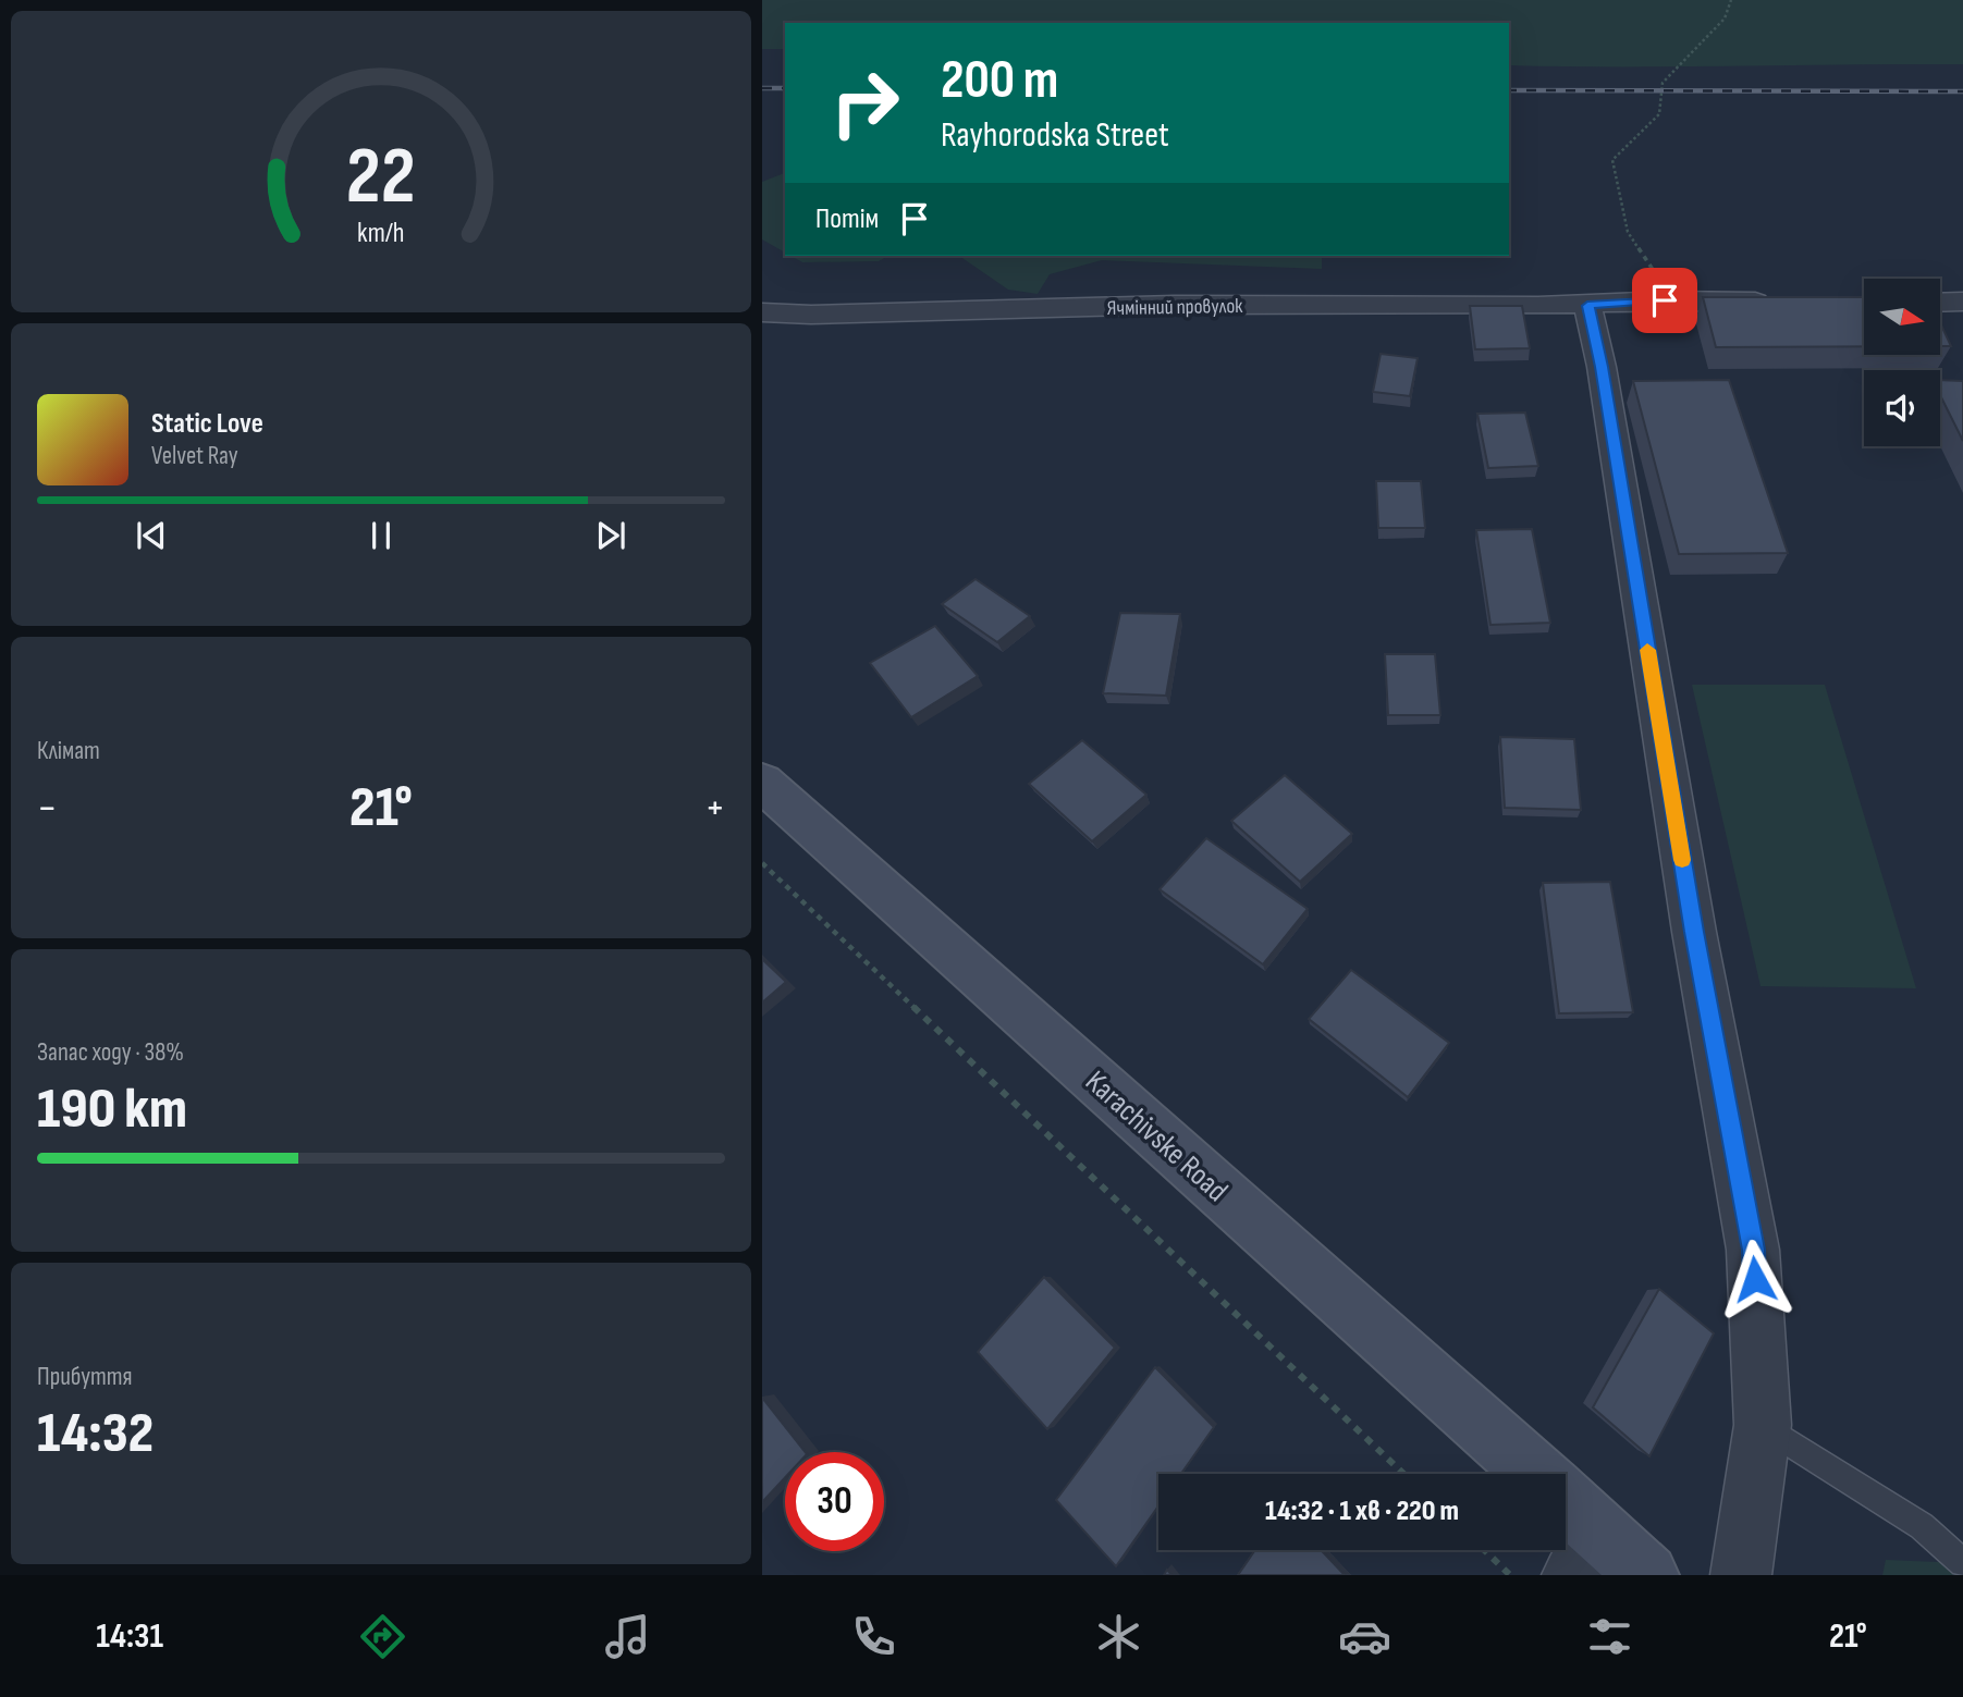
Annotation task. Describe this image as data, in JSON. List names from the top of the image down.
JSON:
{
  "streets": {
    "main road": ["Karachivske Road"],
    "street": ["Ячмінний провулок"]
  },
  "north": "right",
  "page": {
    "turn": ["200 m", "Rayhorodska Street"],
    "then": "Потім",
    "song": ["Static Love", "Velvet Ray"],
    "tile": [
      "Клімат",
      ["Запас ходу · 38%", "190 km"],
      ["Прибуття", "14:32"]
    ],
    "heat": ["−", "21°", "+"],
    "limit": "30",
    "trip": "14:32 · 1 хв · 220 m",
    "tabs": ["14:31", "21°"],
    "gauge": ["22", "km/h"]
  }
}
